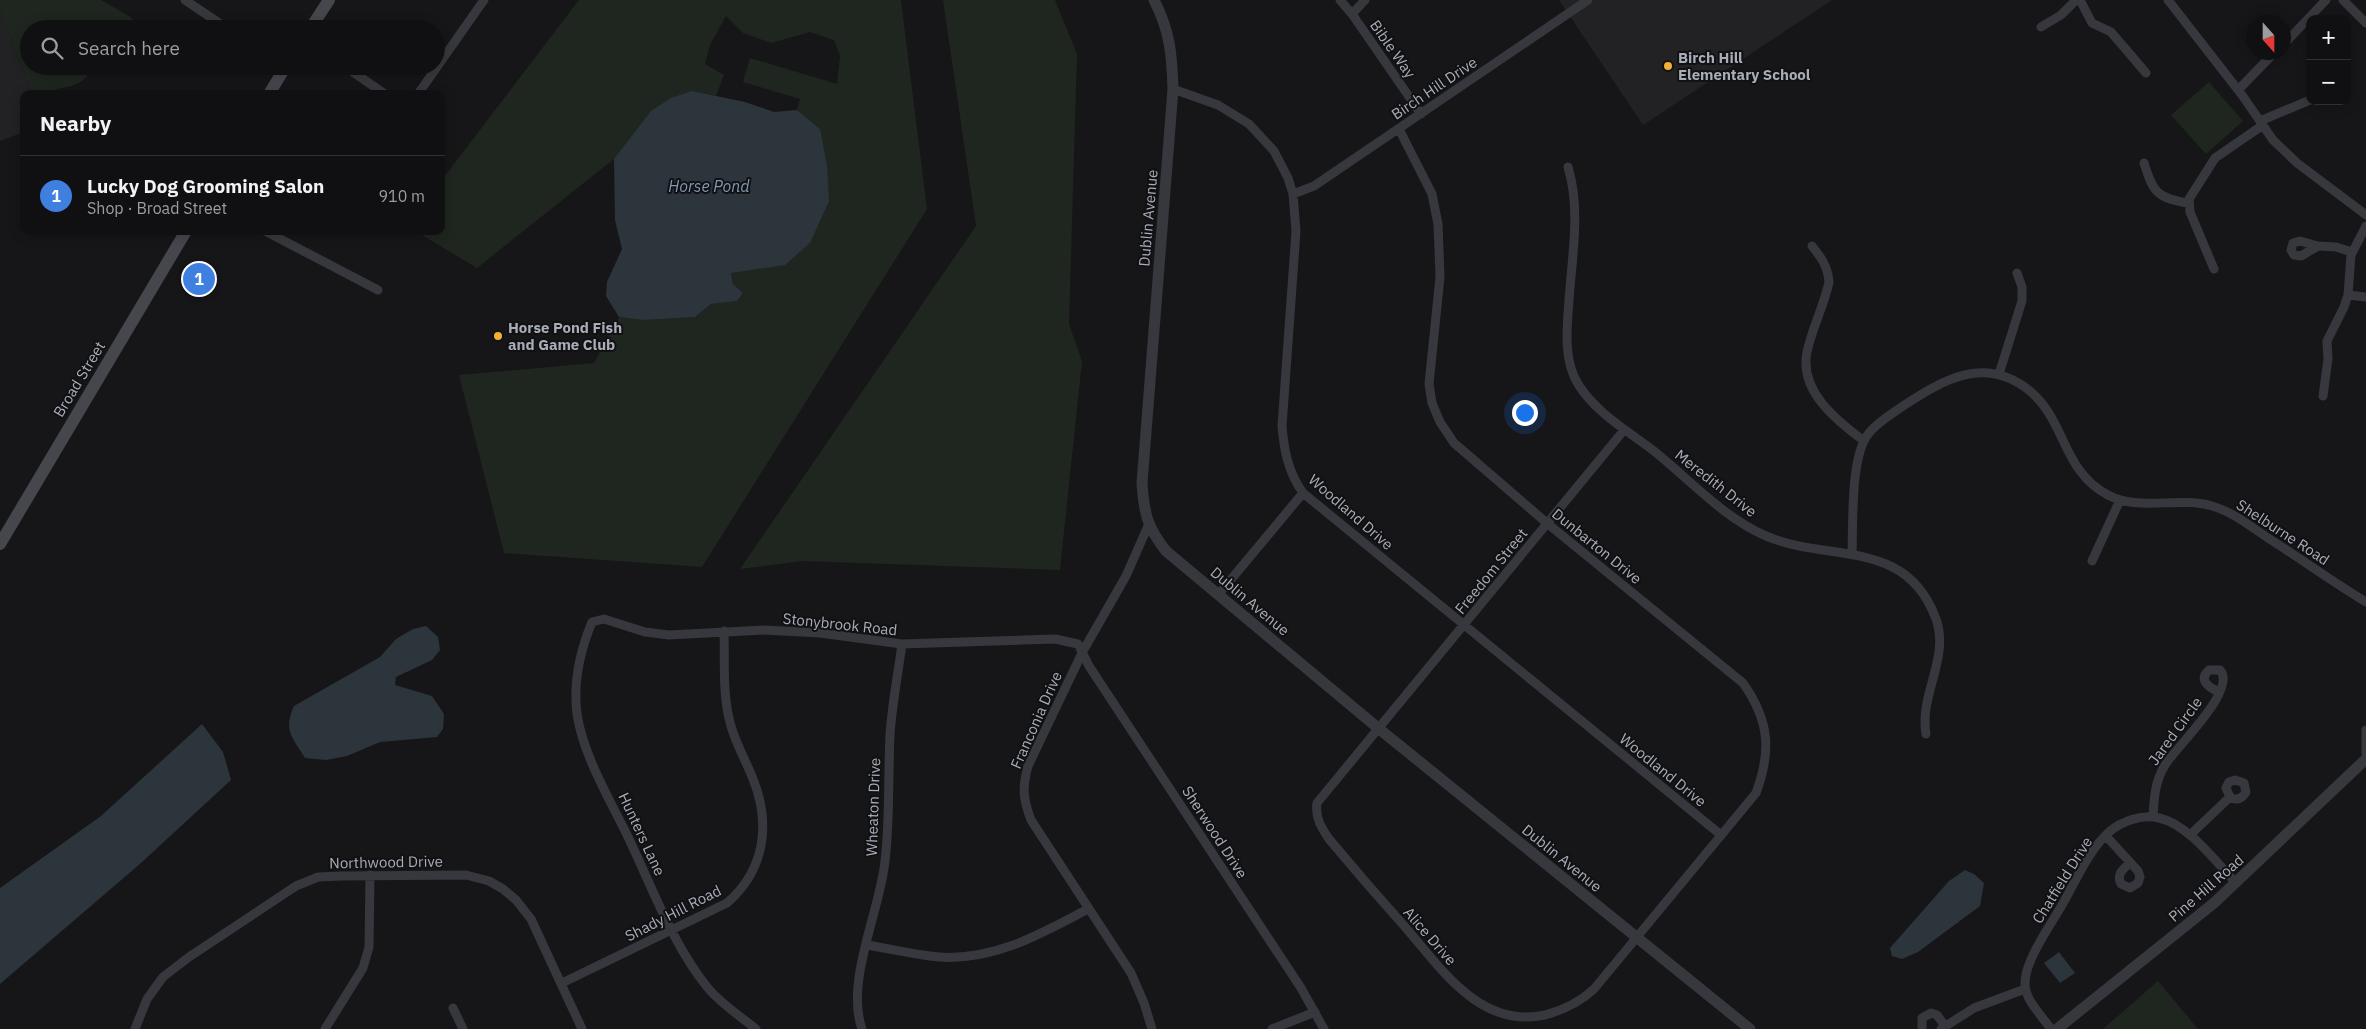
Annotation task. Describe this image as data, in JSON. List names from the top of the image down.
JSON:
{
  "streets": {
    "main road": ["Broad Street"],
    "street": [
      "Bible Way",
      "Birch Hill Drive",
      "Dublin Avenue",
      "Meredith Drive",
      "Woodland Drive",
      "Shelburne Road",
      "Dunbarton Drive",
      "Freedom Street",
      "Stonybrook Road",
      "Franconia Drive",
      "Jared Circle",
      "Wheaton Drive",
      "Sherwood Drive",
      "Hunters Lane",
      "Northwood Drive",
      "Chatfield Drive",
      "Pine Hill Road",
      "Shady Hill Road",
      "Alice Drive"
    ]
  },
  "crossings": [
    ["Bible Way", "Birch Hill Drive"],
    ["Birch Hill Drive", "Woodland Drive"],
    ["Birch Hill Drive", "Dunbarton Drive"],
    ["Dublin Avenue", "Woodland Drive"],
    ["Dublin Avenue", "Dunbarton Drive"],
    ["Dublin Avenue", "Freedom Street"],
    ["Dublin Avenue", "Franconia Drive"],
    ["Dublin Avenue", "Alice Drive"],
    ["Meredith Drive", "Freedom Street"],
    ["Woodland Drive", "Dunbarton Drive"],
    ["Woodland Drive", "Freedom Street"],
    ["Dunbarton Drive", "Freedom Street"],
    ["Dunbarton Drive", "Alice Drive"],
    ["Freedom Street", "Alice Drive"],
    ["Stonybrook Road", "Franconia Drive"],
    ["Stonybrook Road", "Wheaton Drive"],
    ["Stonybrook Road", "Sherwood Drive"],
    ["Stonybrook Road", "Hunters Lane"],
    ["Stonybrook Road", "Shady Hill Road"],
    ["Franconia Drive", "Sherwood Drive"],
    ["Jared Circle", "Chatfield Drive"],
    ["Hunters Lane", "Shady Hill Road"],
    ["Northwood Drive", "Shady Hill Road"]
  ],
  "water": ["Horse Pond"],
  "places": ["Birch Hill Elementary School", "Horse Pond Fish and Game Club"],
  "north": "bottom",
  "page": {
    "map_buttons": ["+", "−"],
    "search": "Search here",
    "heading": "Nearby",
    "list": [
      {
        "mark": "1",
        "name": "Lucky Dog Grooming Salon",
        "note": "Shop · Broad Street",
        "value": "910 m"
      }
    ],
    "pins": "1"
  }
}
